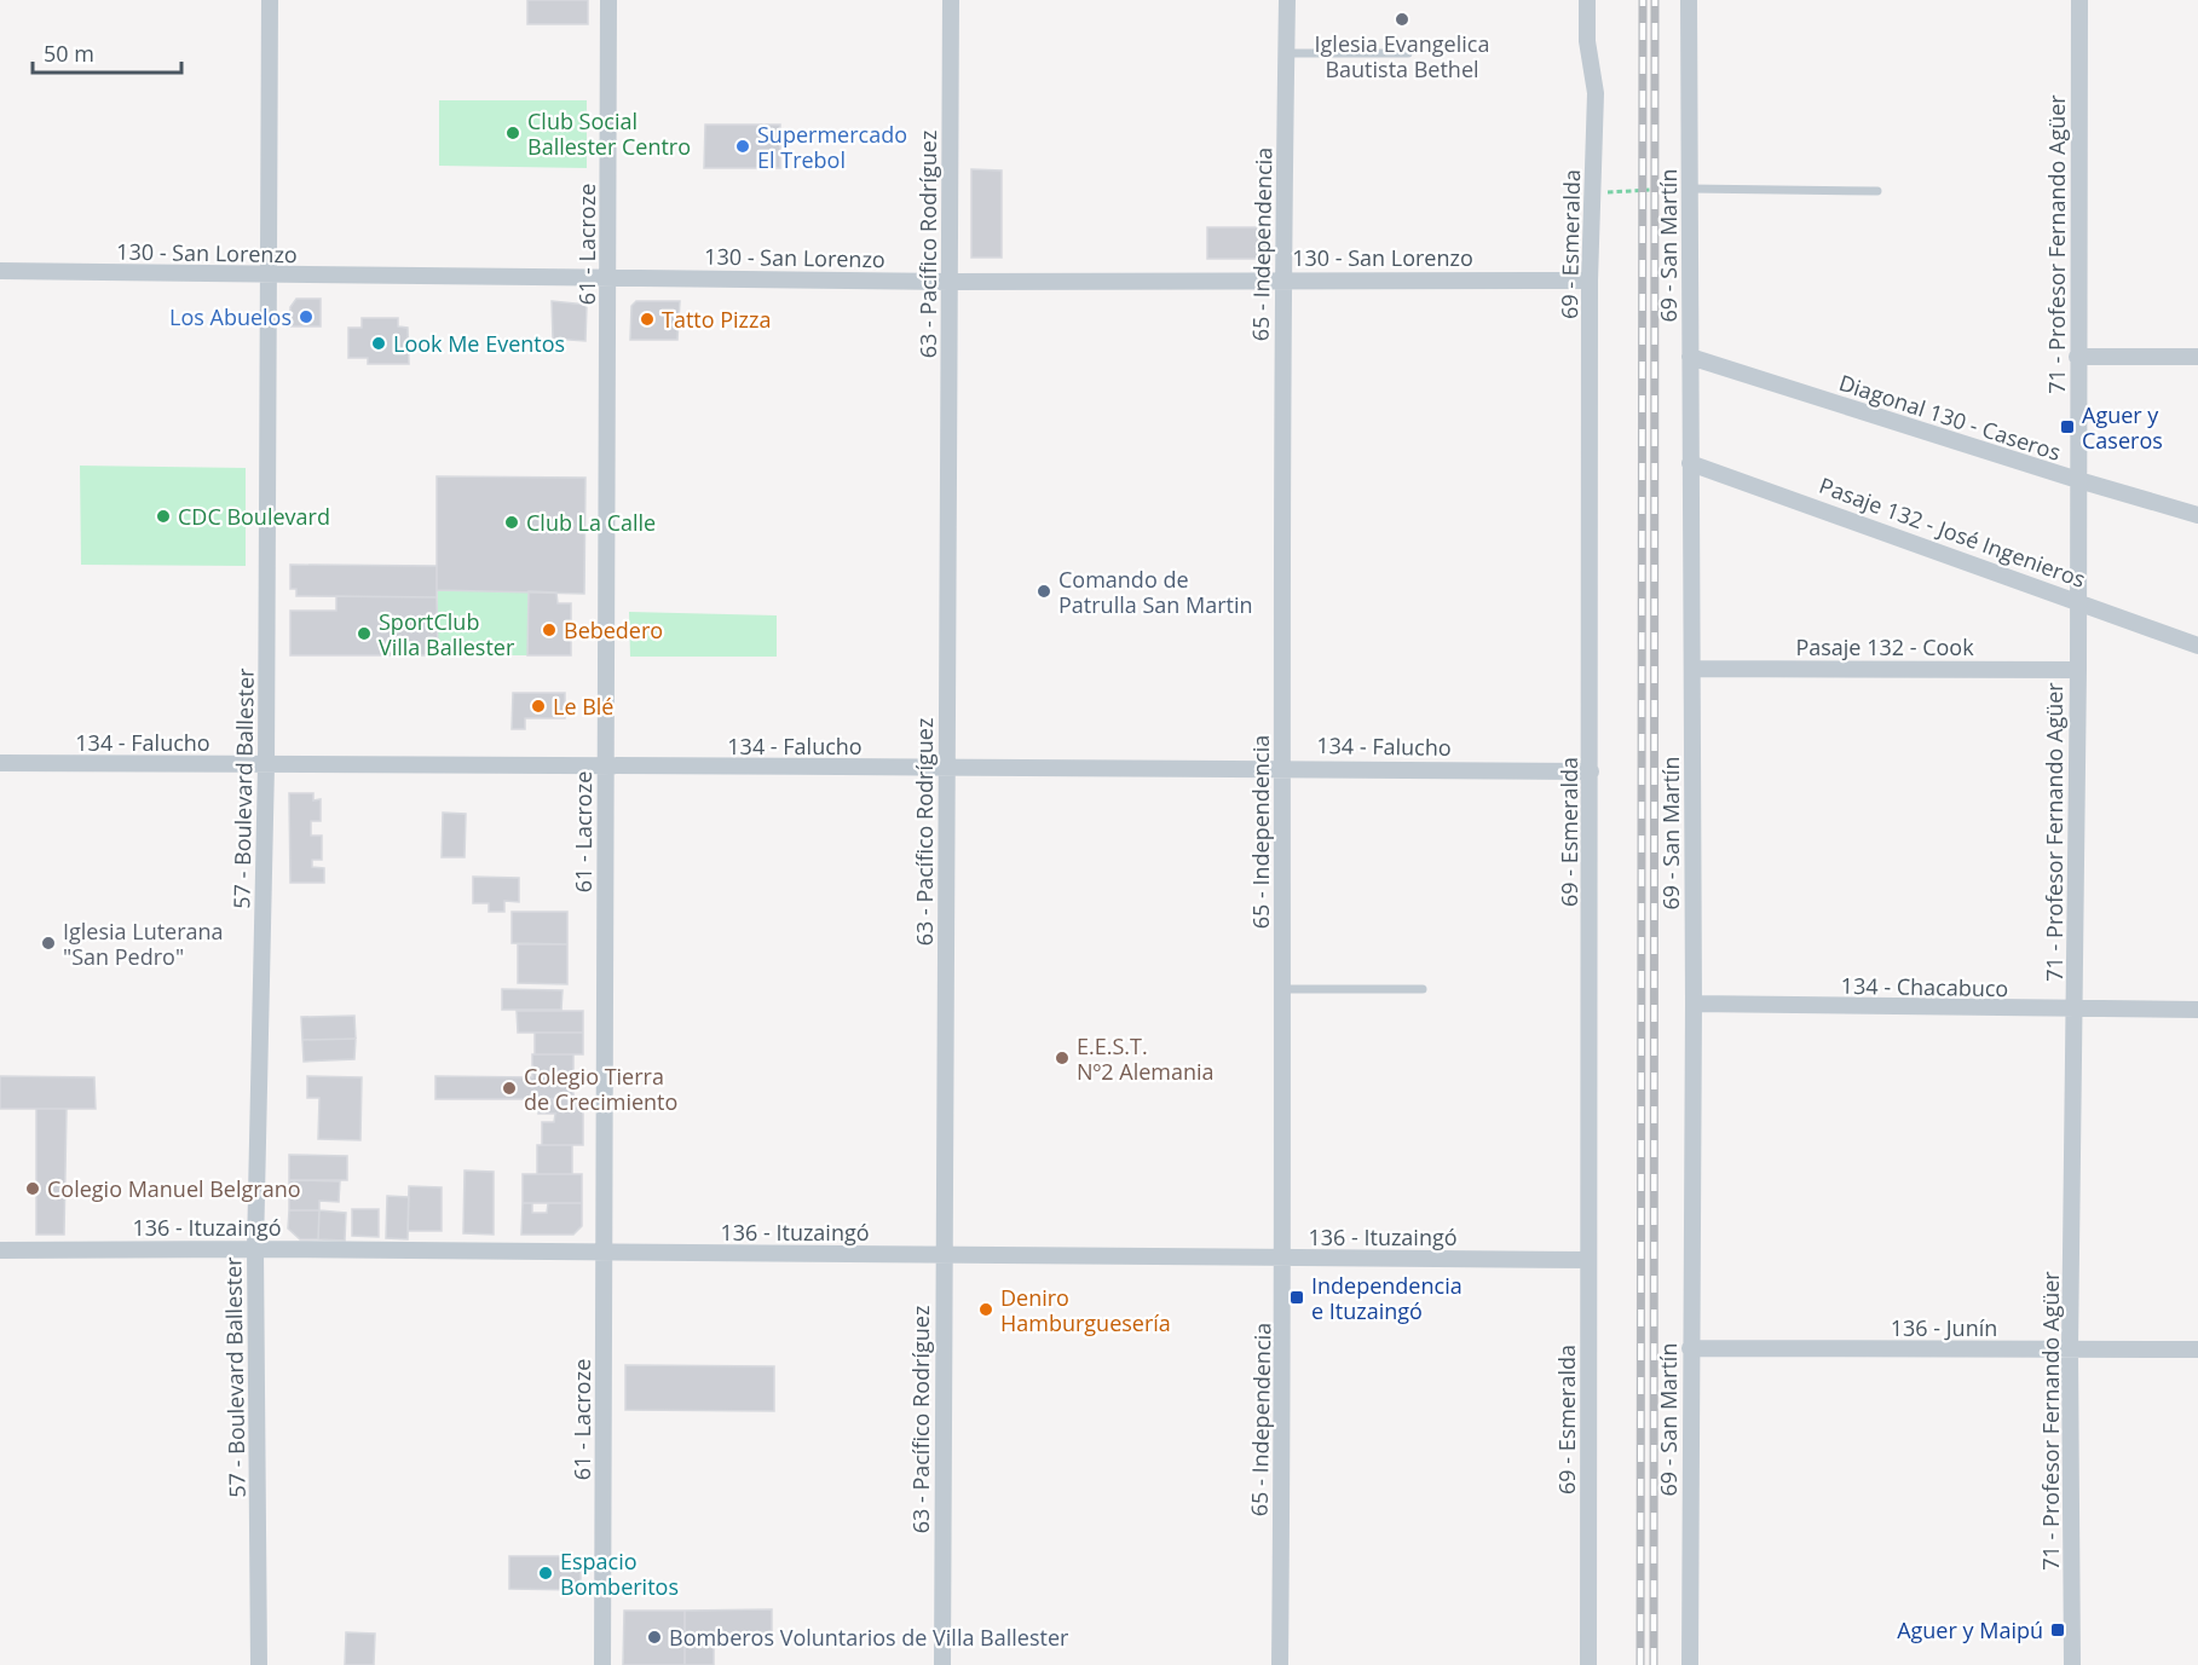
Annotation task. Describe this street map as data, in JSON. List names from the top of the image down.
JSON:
{
  "streets": {
    "street": [
      "61 - Lacroze",
      "63 - Pacífico Rodríguez",
      "65 - Independencia",
      "69 - Esmeralda",
      "71 - Profesor Fernando Agüer",
      "69 - San Martín",
      "130 - San Lorenzo",
      "Diagonal 130 - Caseros",
      "Pasaje 132 - José Ingenieros",
      "Pasaje 132 - Cook",
      "134 - Falucho",
      "57 - Boulevard Ballester",
      "134 - Chacabuco",
      "136 - Ituzaingó",
      "136 - Junín"
    ]
  },
  "crossings": [
    ["61 - Lacroze", "130 - San Lorenzo"],
    ["61 - Lacroze", "134 - Falucho"],
    ["61 - Lacroze", "136 - Ituzaingó"],
    ["63 - Pacífico Rodríguez", "130 - San Lorenzo"],
    ["63 - Pacífico Rodríguez", "134 - Falucho"],
    ["63 - Pacífico Rodríguez", "136 - Ituzaingó"],
    ["65 - Independencia", "130 - San Lorenzo"],
    ["65 - Independencia", "134 - Falucho"],
    ["65 - Independencia", "136 - Ituzaingó"],
    ["69 - Esmeralda", "130 - San Lorenzo"],
    ["69 - Esmeralda", "134 - Falucho"],
    ["69 - Esmeralda", "136 - Ituzaingó"],
    ["71 - Profesor Fernando Agüer", "Diagonal 130 - Caseros"],
    ["71 - Profesor Fernando Agüer", "Pasaje 132 - José Ingenieros"],
    ["71 - Profesor Fernando Agüer", "Pasaje 132 - Cook"],
    ["71 - Profesor Fernando Agüer", "134 - Chacabuco"],
    ["71 - Profesor Fernando Agüer", "136 - Junín"],
    ["69 - San Martín", "Diagonal 130 - Caseros"],
    ["69 - San Martín", "Pasaje 132 - José Ingenieros"],
    ["69 - San Martín", "Pasaje 132 - Cook"],
    ["69 - San Martín", "134 - Chacabuco"],
    ["69 - San Martín", "136 - Junín"],
    ["130 - San Lorenzo", "57 - Boulevard Ballester"],
    ["134 - Falucho", "57 - Boulevard Ballester"],
    ["57 - Boulevard Ballester", "136 - Ituzaingó"]
  ],
  "places": {
    "other": [
      "Iglesia Evangelica Bautista Bethel",
      "Club Social Ballester Centro",
      "Supermercado El Trebol",
      "Los Abuelos",
      "Tatto Pizza",
      "Look Me Eventos",
      "CDC Boulevard",
      "Club La Calle",
      "Comando de Patrulla San Martin",
      "Bebedero",
      "SportClub Villa Ballester",
      "Le Blé",
      "Iglesia Luterana \"San Pedro\"",
      "E.E.S.T. Nº2 Alemania",
      "Colegio Tierra de Crecimiento",
      "Colegio Manuel Belgrano",
      "Deniro Hamburguesería",
      "Espacio Bomberitos",
      "Bomberos Voluntarios de Villa Ballester"
    ],
    "transit": ["Aguer y Caseros", "Independencia e Ituzaingó", "Aguer y Maipú"]
  },
  "scale_bar": "50 m"
}
